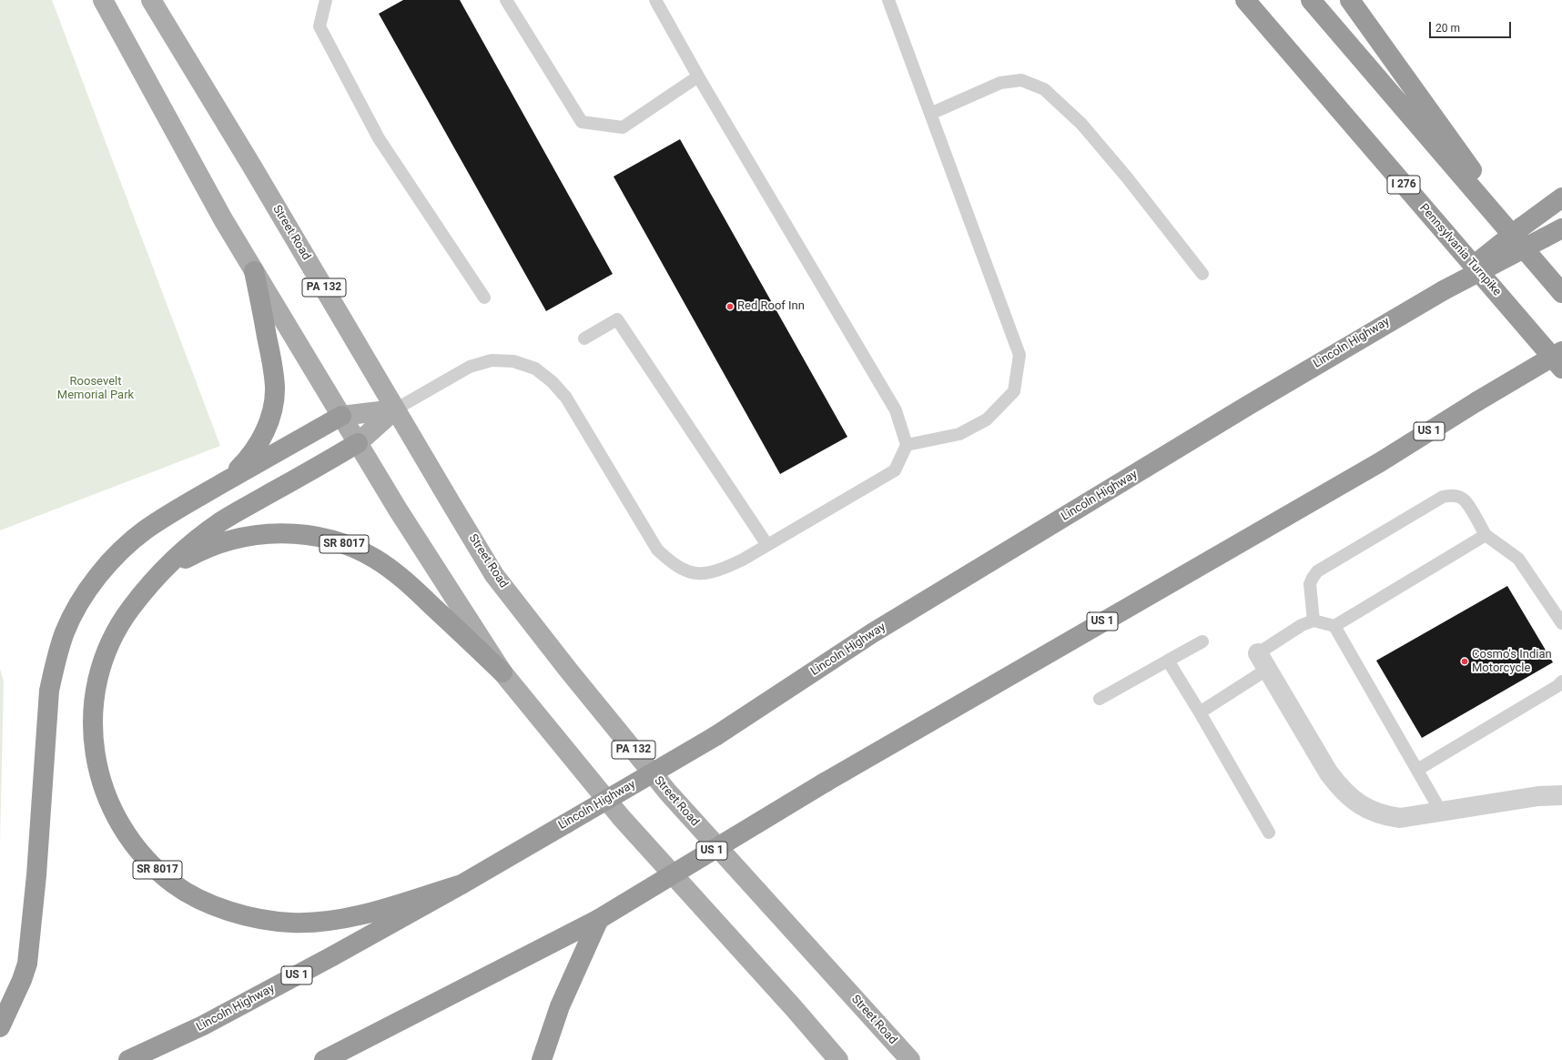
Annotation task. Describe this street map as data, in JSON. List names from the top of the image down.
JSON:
{
  "streets": {
    "highway": [
      "I 276",
      "Pennsylvania Turnpike",
      "Lincoln Highway",
      "US 1",
      "SR 8017"
    ],
    "main road": ["Street Road", "PA 132"]
  },
  "crossings": [
    ["Lincoln Highway", "SR 8017"]
  ],
  "parks": ["Roosevelt Memorial Park"],
  "places": ["Red Roof Inn", "Cosmo's Indian Motorcycle"],
  "scale_bar": "20 m"
}
